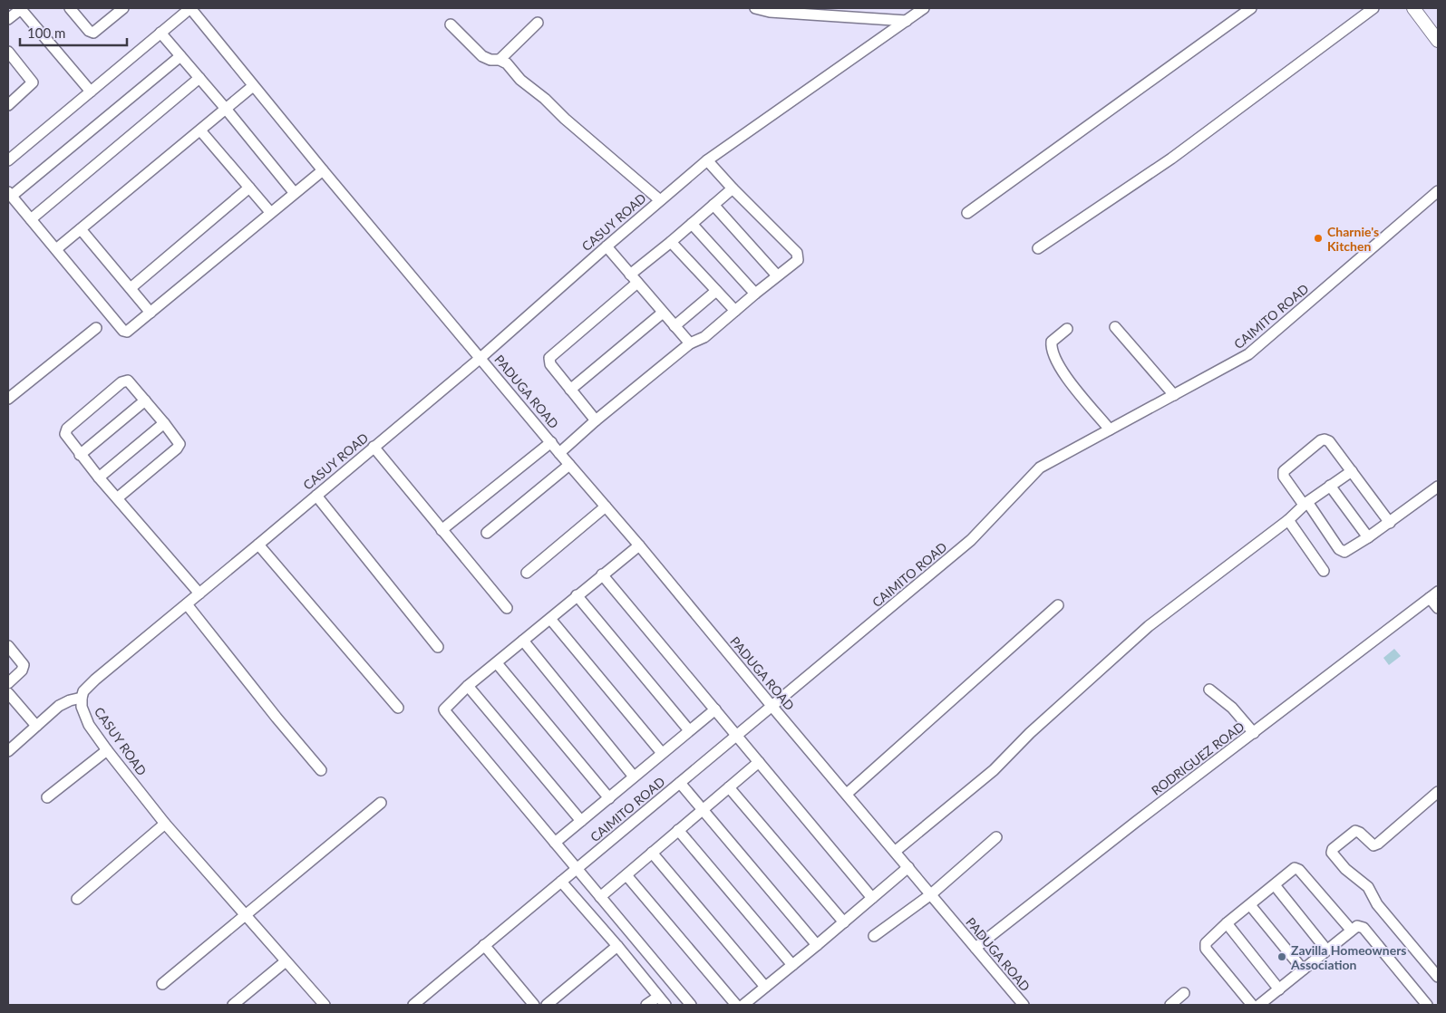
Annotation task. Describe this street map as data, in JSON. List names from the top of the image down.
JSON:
{
  "streets": {
    "street": [
      "CASUY ROAD",
      "CAIMITO ROAD",
      "PADUGA ROAD",
      "RODRIGUEZ ROAD"
    ]
  },
  "crossings": [
    ["CASUY ROAD", "PADUGA ROAD"],
    ["CAIMITO ROAD", "PADUGA ROAD"],
    ["PADUGA ROAD", "RODRIGUEZ ROAD"]
  ],
  "places": ["Charnie's Kitchen", "Zavilla Homeowners Association"],
  "scale_bar": "100 m"
}
